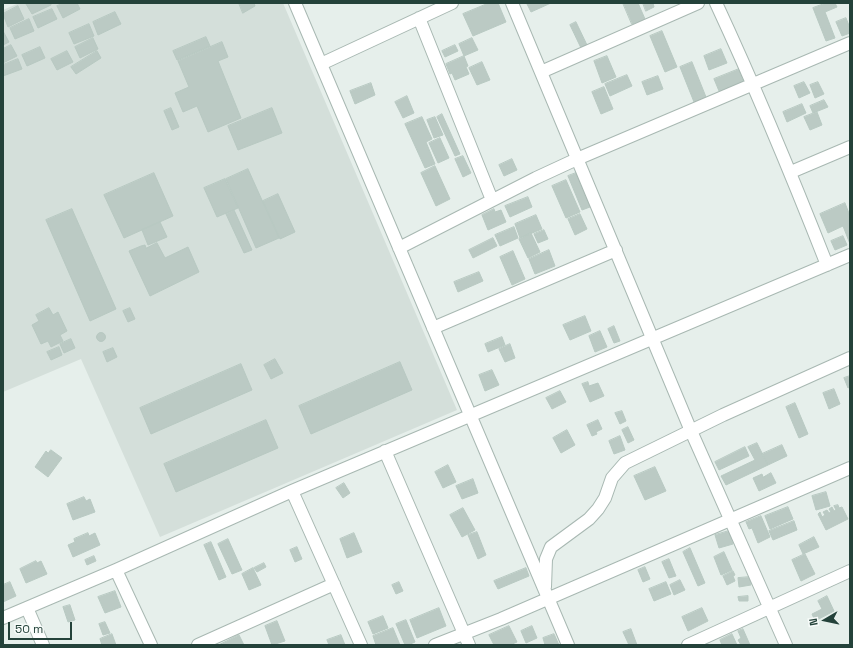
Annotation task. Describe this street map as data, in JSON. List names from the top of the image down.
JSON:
{
  "scale_bar": "50 m",
  "north": "left"
}
